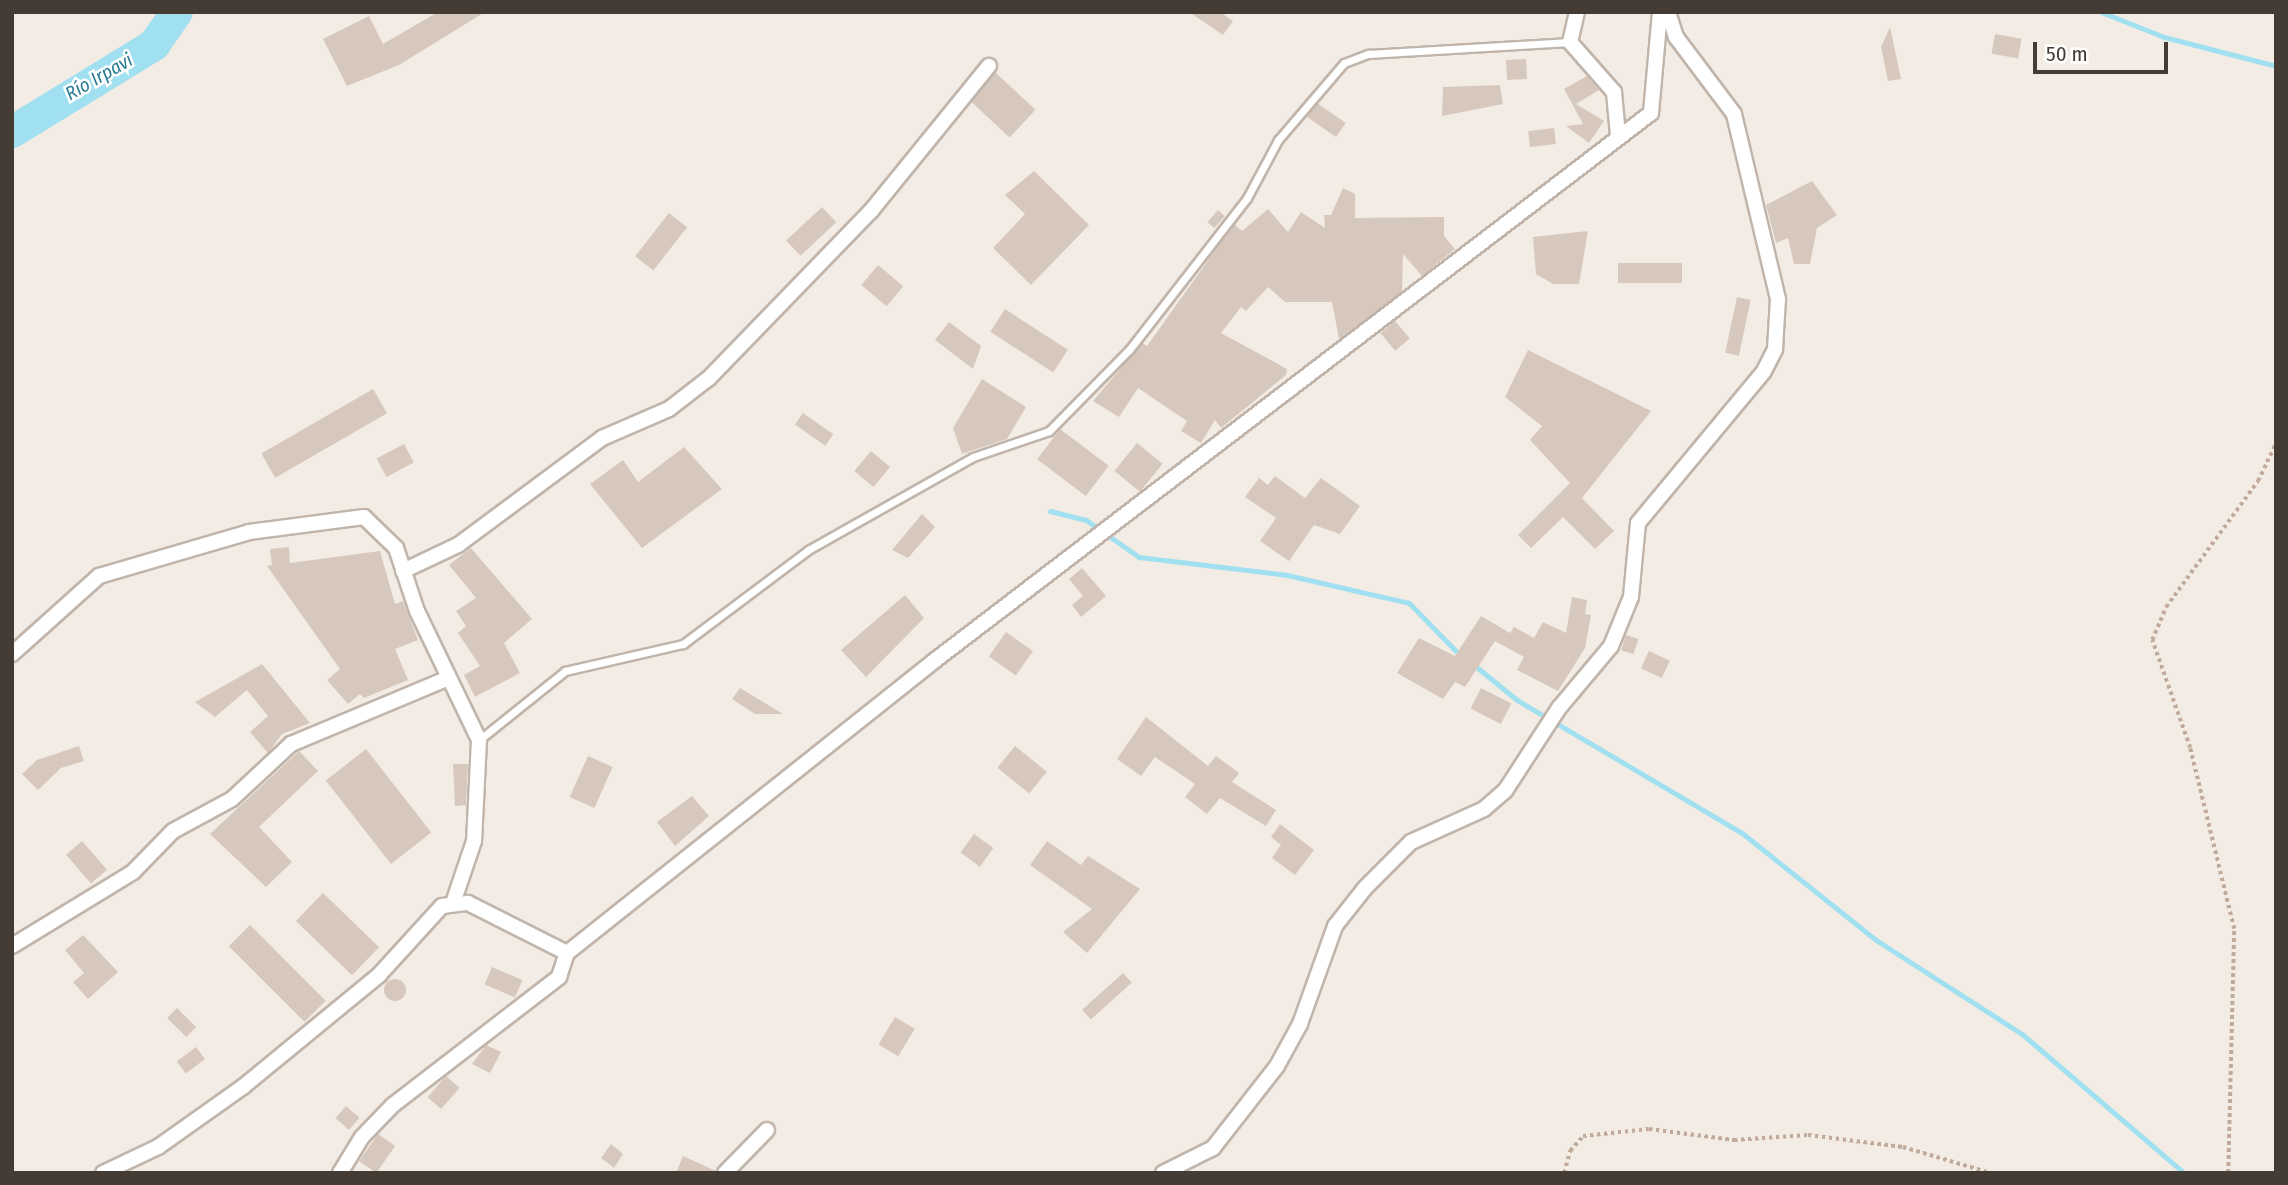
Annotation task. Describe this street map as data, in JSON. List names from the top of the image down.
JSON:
{
  "water": ["Río Irpavi"],
  "scale_bar": "50 m"
}
